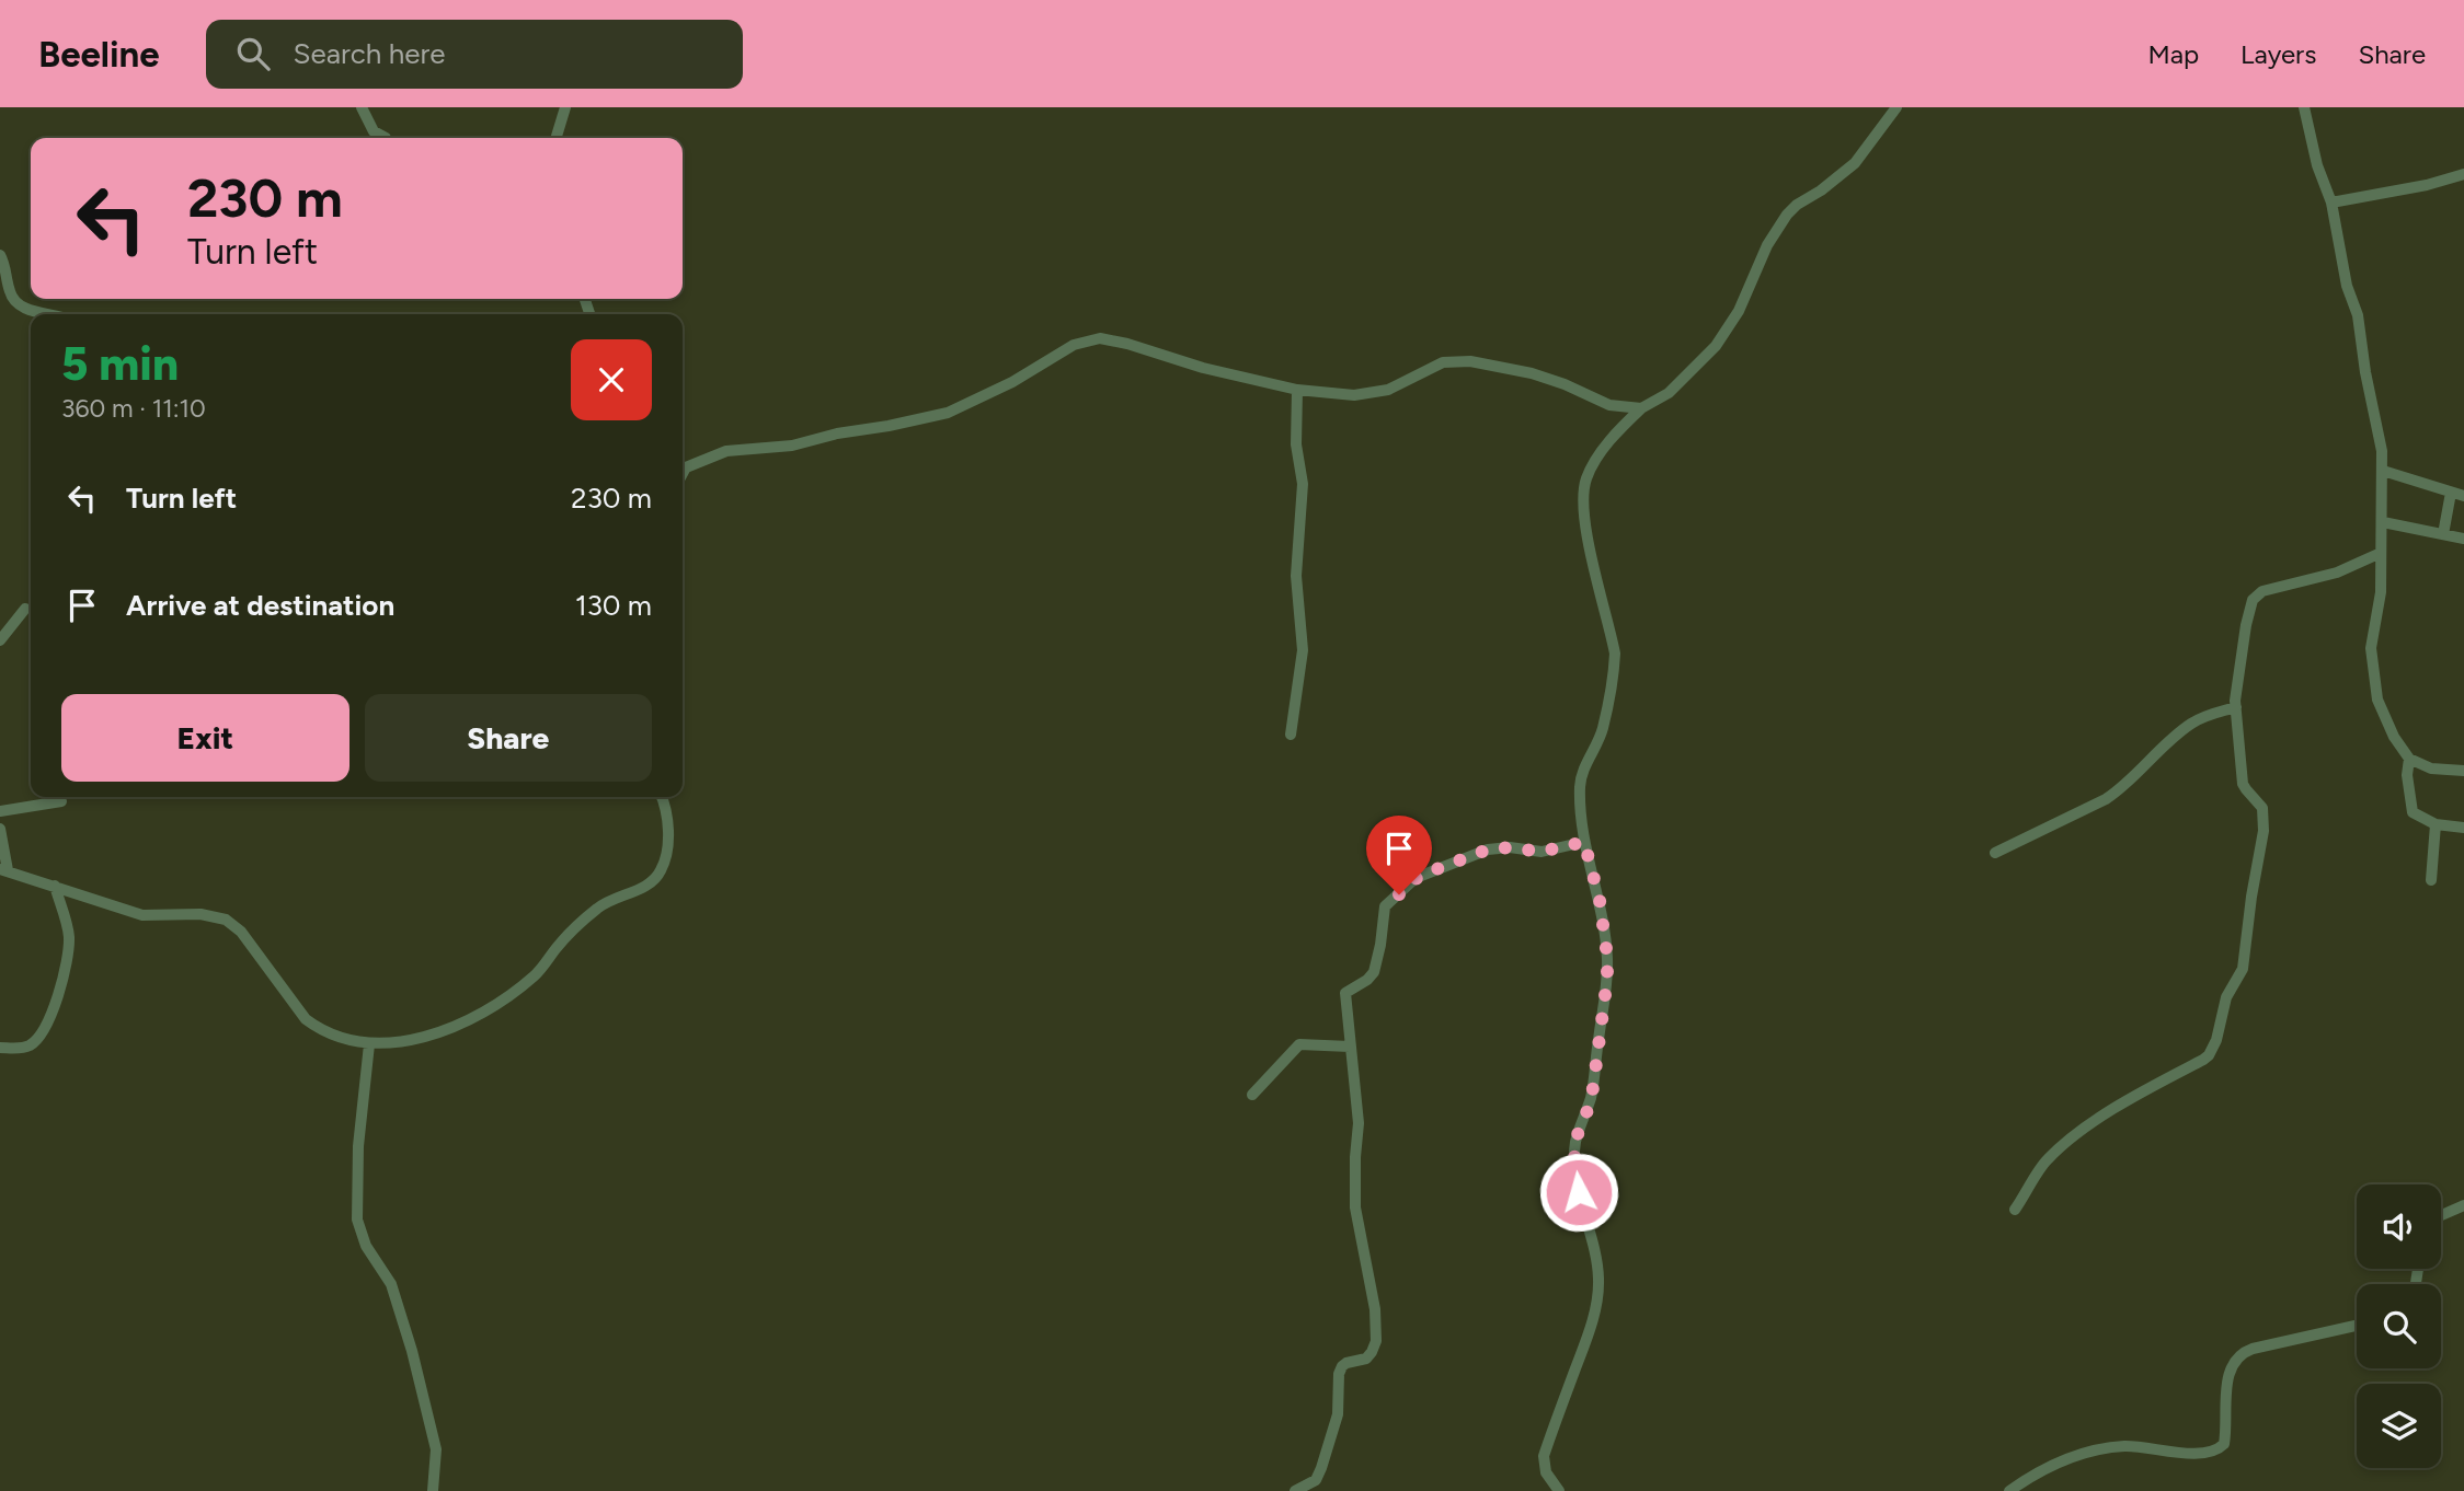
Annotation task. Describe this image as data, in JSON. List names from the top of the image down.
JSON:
{
  "page": {
    "header": "Beeline",
    "search": "Search here",
    "nav": ["Map", "Layers", "Share"],
    "turn": ["230 m", "Turn left"],
    "heading": ["5 min", "360 m · 11:10"],
    "list": [
      {
        "name": "Turn left",
        "value": "230 m"
      },
      {
        "name": "Arrive at destination",
        "value": "130 m"
      }
    ],
    "buttons": ["Exit", "Share"]
  }
}
